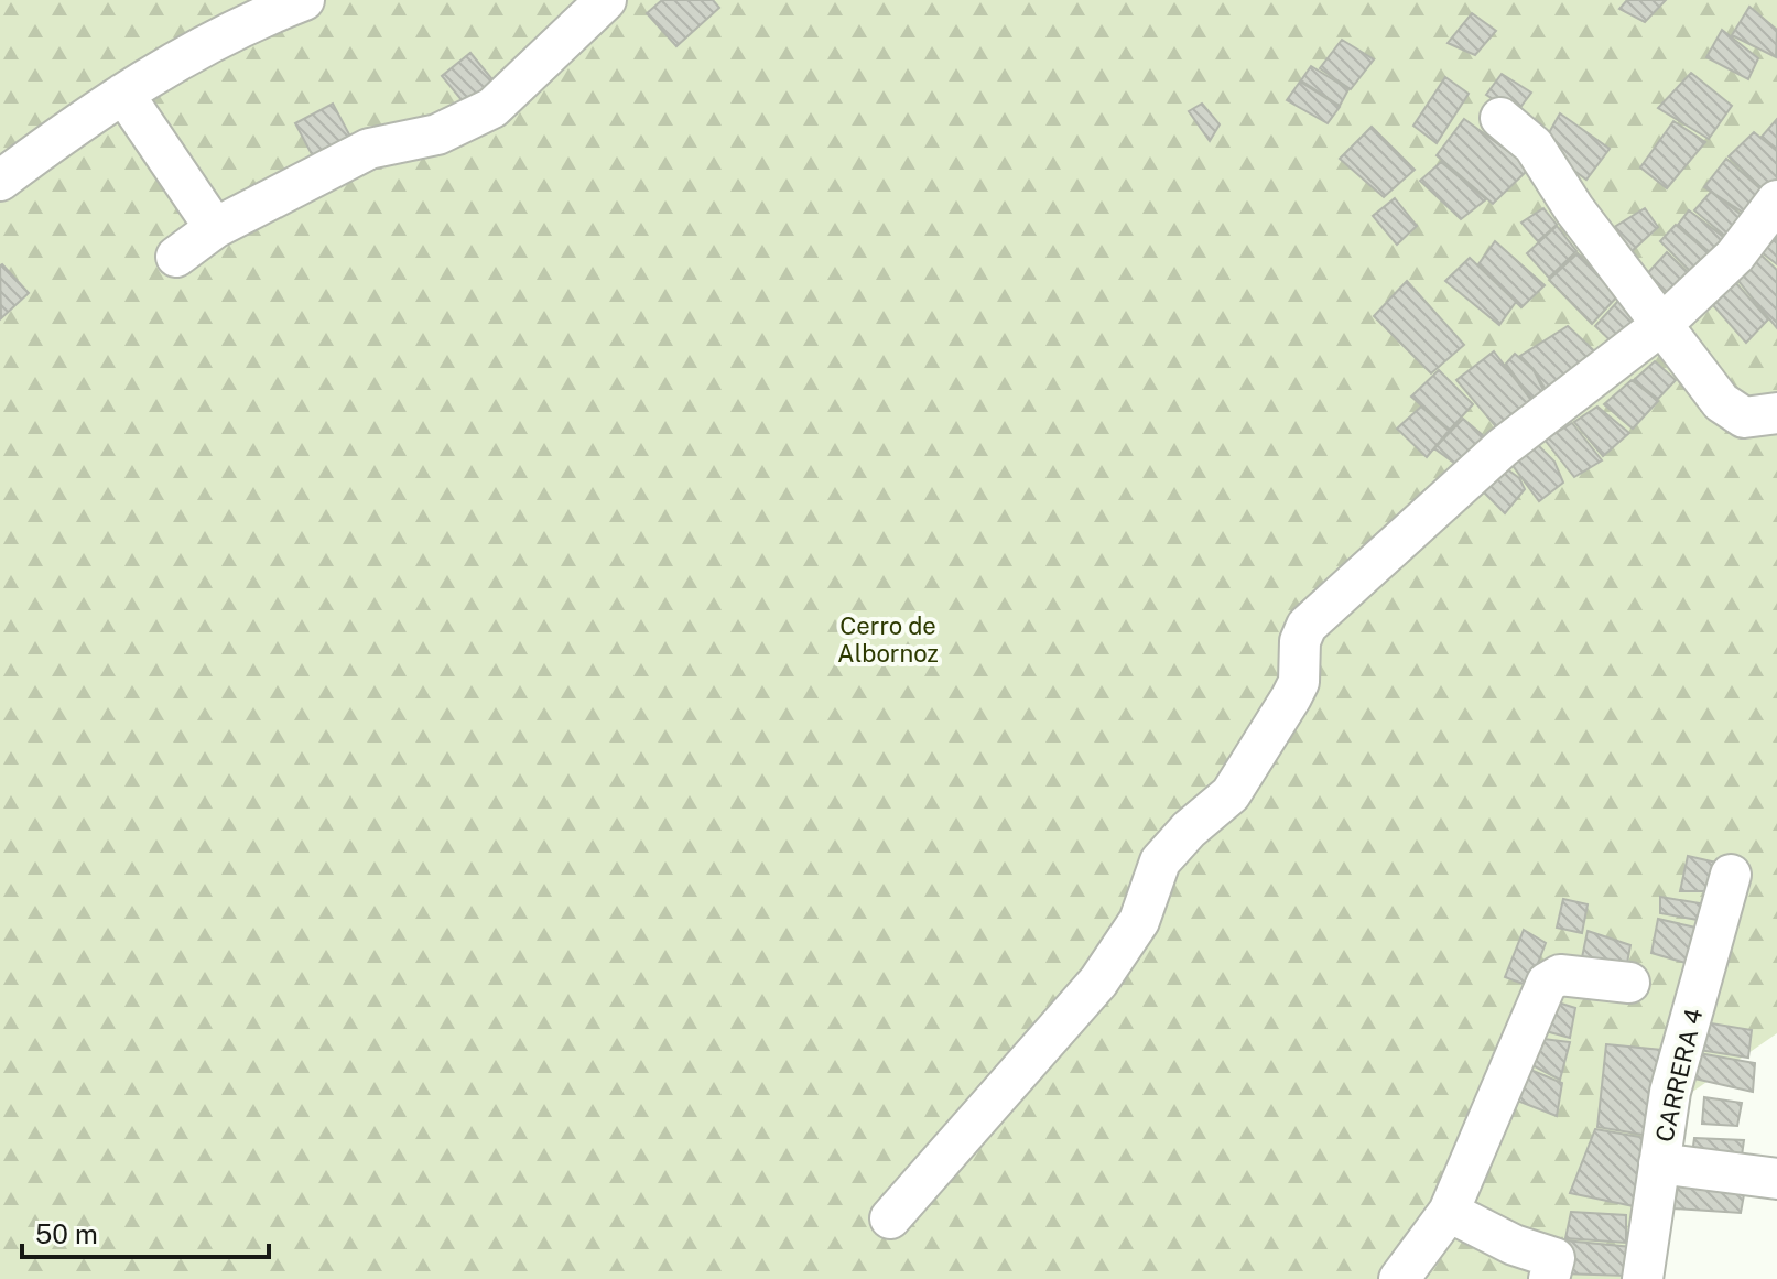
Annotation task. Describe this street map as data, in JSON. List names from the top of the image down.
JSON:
{
  "streets": {
    "street": ["CARRERA 4"]
  },
  "parks": ["Cerro de Albornoz"],
  "scale_bar": "50 m"
}
